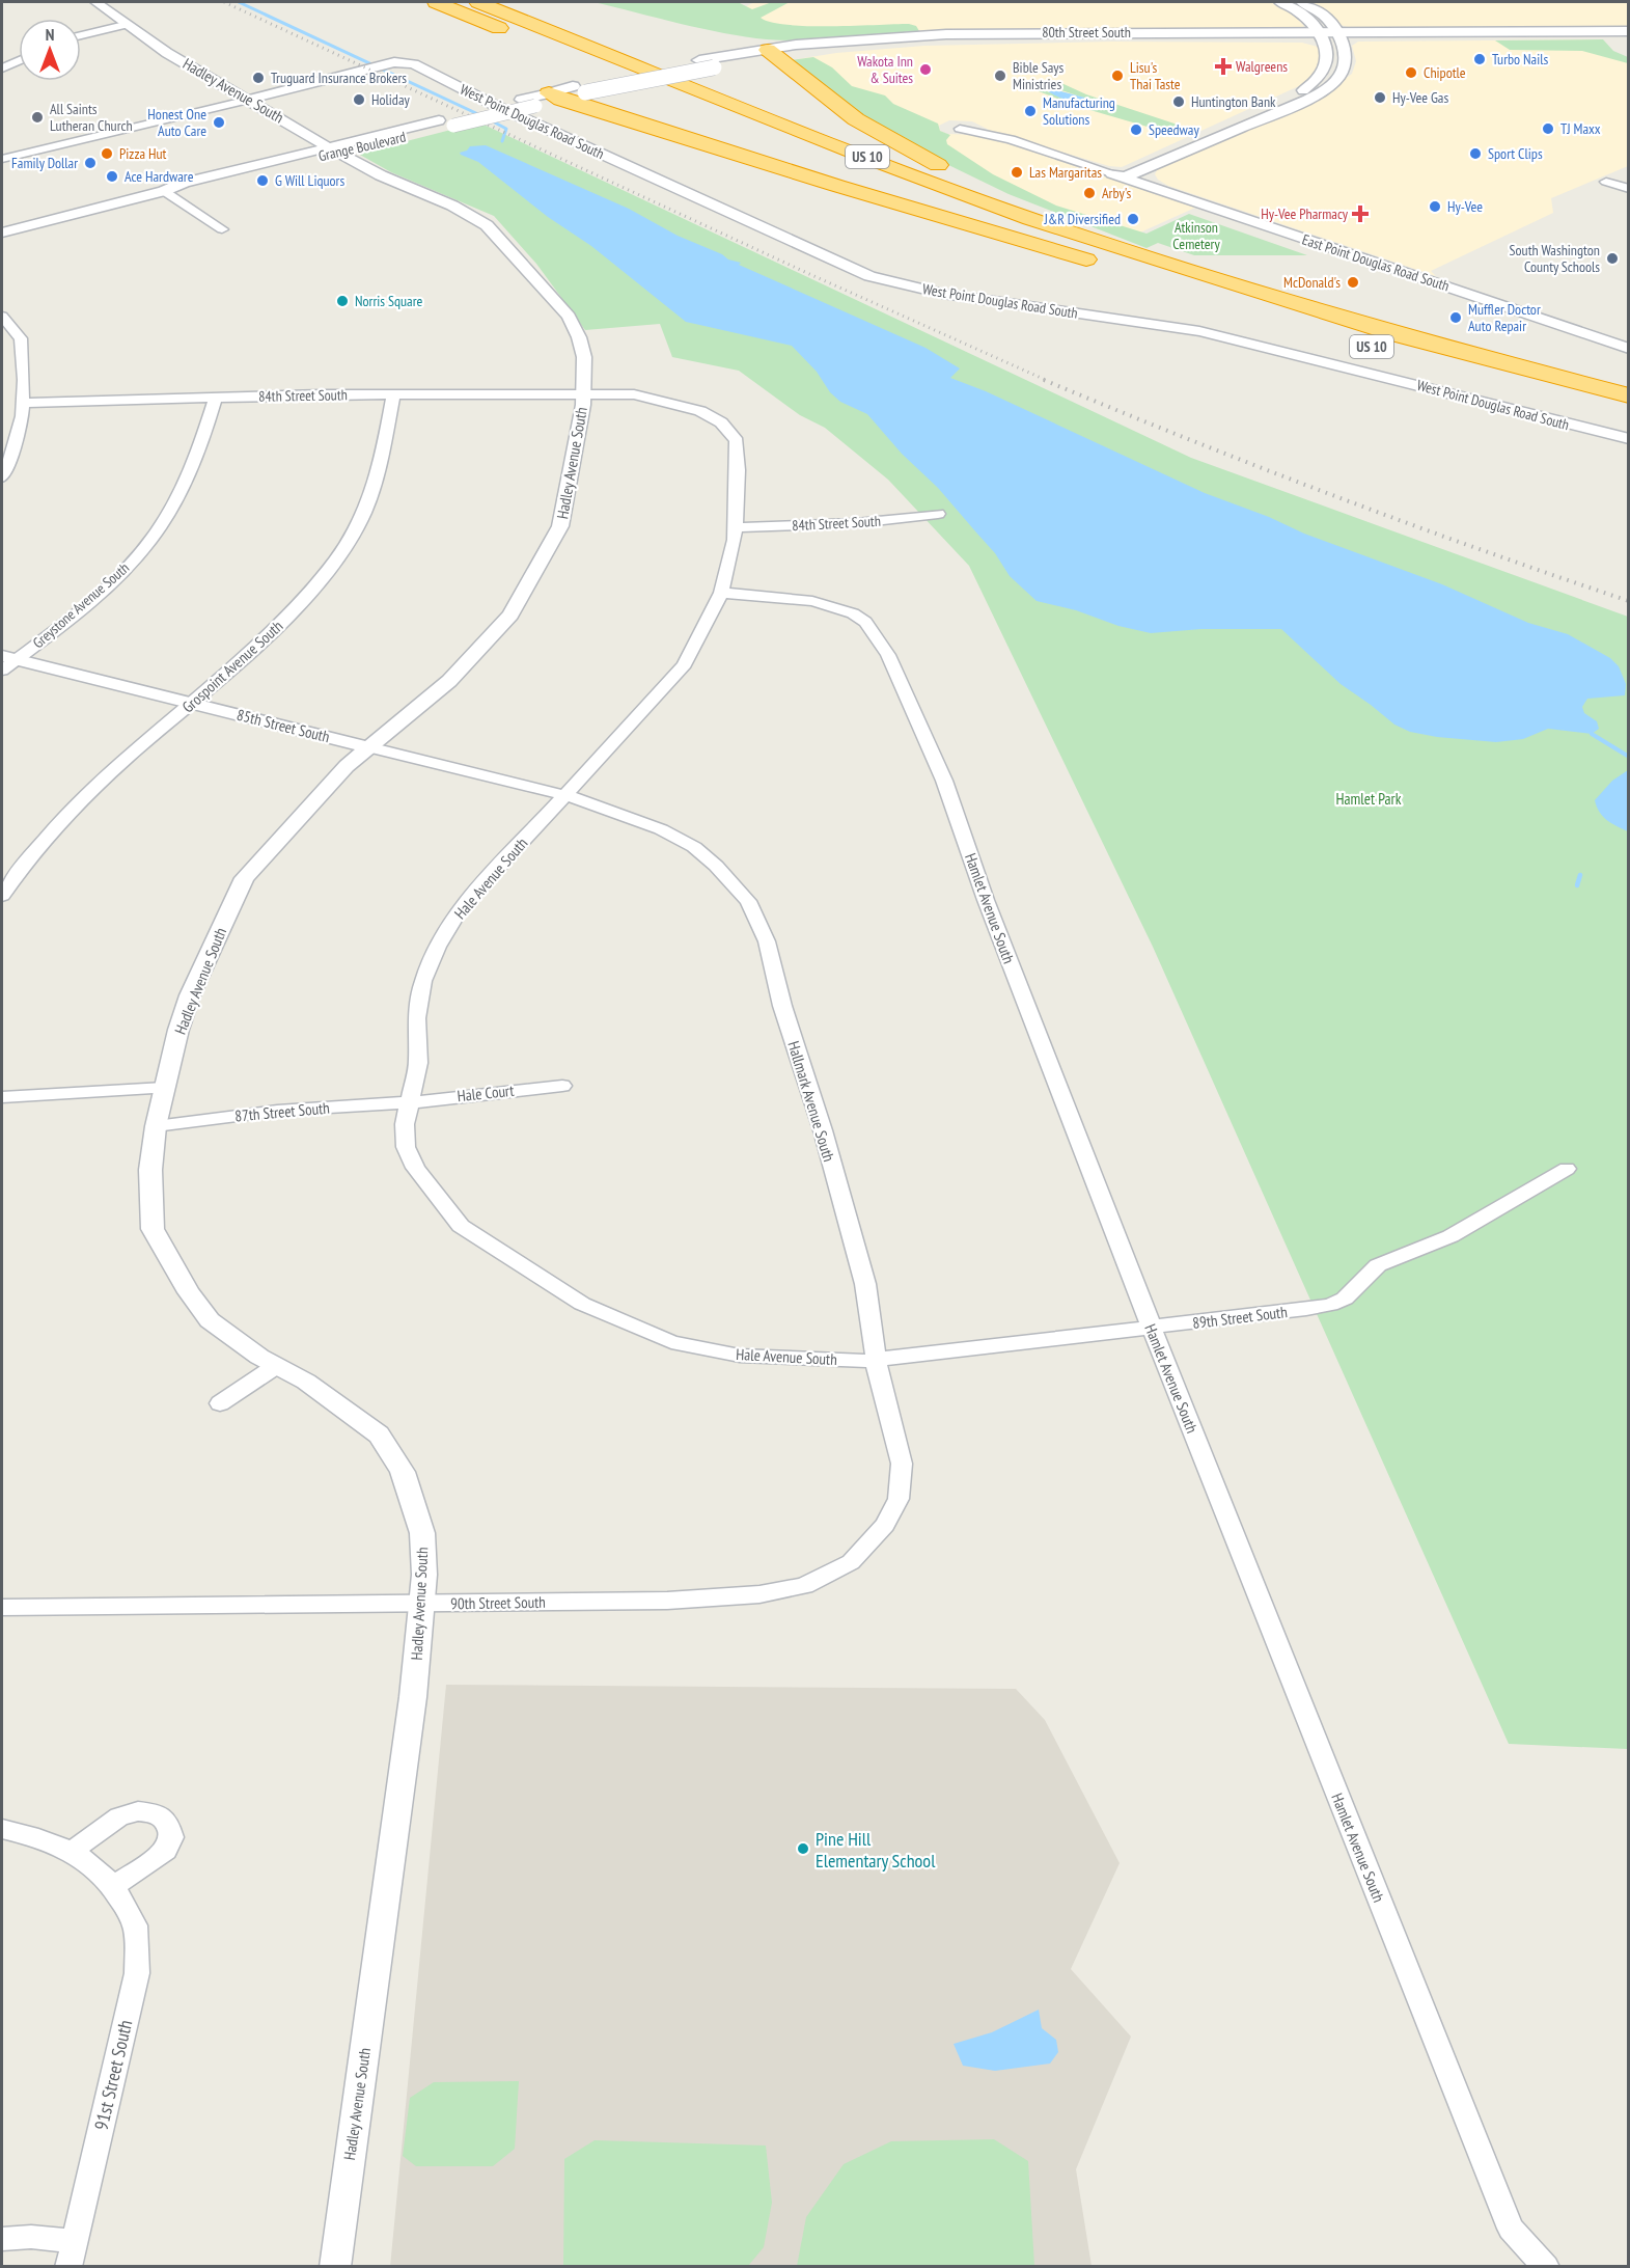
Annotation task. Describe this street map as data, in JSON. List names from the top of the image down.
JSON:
{
  "streets": {
    "highway": ["US 10"],
    "main road": ["80th Street South"],
    "street": [
      "Hadley Avenue South",
      "West Point Douglas Road South",
      "Grange Boulevard",
      "East Point Douglas Road South",
      "84th Street South",
      "Greystone Avenue South",
      "Grospoint Avenue South",
      "85th Street South",
      "Hale Avenue South",
      "Hamlet Avenue South",
      "Hale Court",
      "Hallmark Avenue South",
      "87th Street South",
      "89th Street South",
      "90th Street South",
      "91st Street South"
    ]
  },
  "crossings": [
    ["80th Street South", "Grange Boulevard"],
    ["Hadley Avenue South", "West Point Douglas Road South"],
    ["Hadley Avenue South", "Grange Boulevard"],
    ["Hadley Avenue South", "84th Street South"],
    ["Hadley Avenue South", "85th Street South"],
    ["Hadley Avenue South", "Hale Avenue South"],
    ["Hadley Avenue South", "87th Street South"],
    ["Hadley Avenue South", "90th Street South"],
    ["84th Street South", "Greystone Avenue South"],
    ["84th Street South", "Grospoint Avenue South"],
    ["84th Street South", "Hale Avenue South"],
    ["Greystone Avenue South", "85th Street South"],
    ["Grospoint Avenue South", "85th Street South"],
    ["85th Street South", "Hale Avenue South"],
    ["85th Street South", "Hallmark Avenue South"],
    ["Hale Avenue South", "Hamlet Avenue South"],
    ["Hale Avenue South", "Hale Court"],
    ["Hale Avenue South", "Hallmark Avenue South"],
    ["Hale Avenue South", "87th Street South"],
    ["Hale Avenue South", "89th Street South"],
    ["Hamlet Avenue South", "89th Street South"],
    ["Hale Court", "87th Street South"],
    ["Hallmark Avenue South", "89th Street South"],
    ["Hallmark Avenue South", "90th Street South"]
  ],
  "parks": ["Atkinson Cemetery", "Hamlet Park"],
  "places": {
    "other": [
      "Turbo Nails",
      "Wakota Inn & Suites",
      "Chipotle",
      "Bible Says Ministries",
      "Lisu's Thai Taste",
      "Truguard Insurance Brokers",
      "Hy-Vee Gas",
      "Holiday",
      "Huntington Bank",
      "Manufacturing Solutions",
      "All Saints Lutheran Church",
      "Honest One Auto Care",
      "TJ Maxx",
      "Speedway",
      "Pizza Hut",
      "Sport Clips",
      "Family Dollar",
      "Las Margaritas",
      "Ace Hardware",
      "G Will Liquors",
      "Arby's",
      "Hy-Vee",
      "J&R Diversified",
      "South Washington County Schools",
      "McDonald's",
      "Norris Square",
      "Muffler Doctor Auto Repair",
      "Pine Hill Elementary School"
    ],
    "health": ["Walgreens", "Hy-Vee Pharmacy"]
  },
  "north": "top"
}
